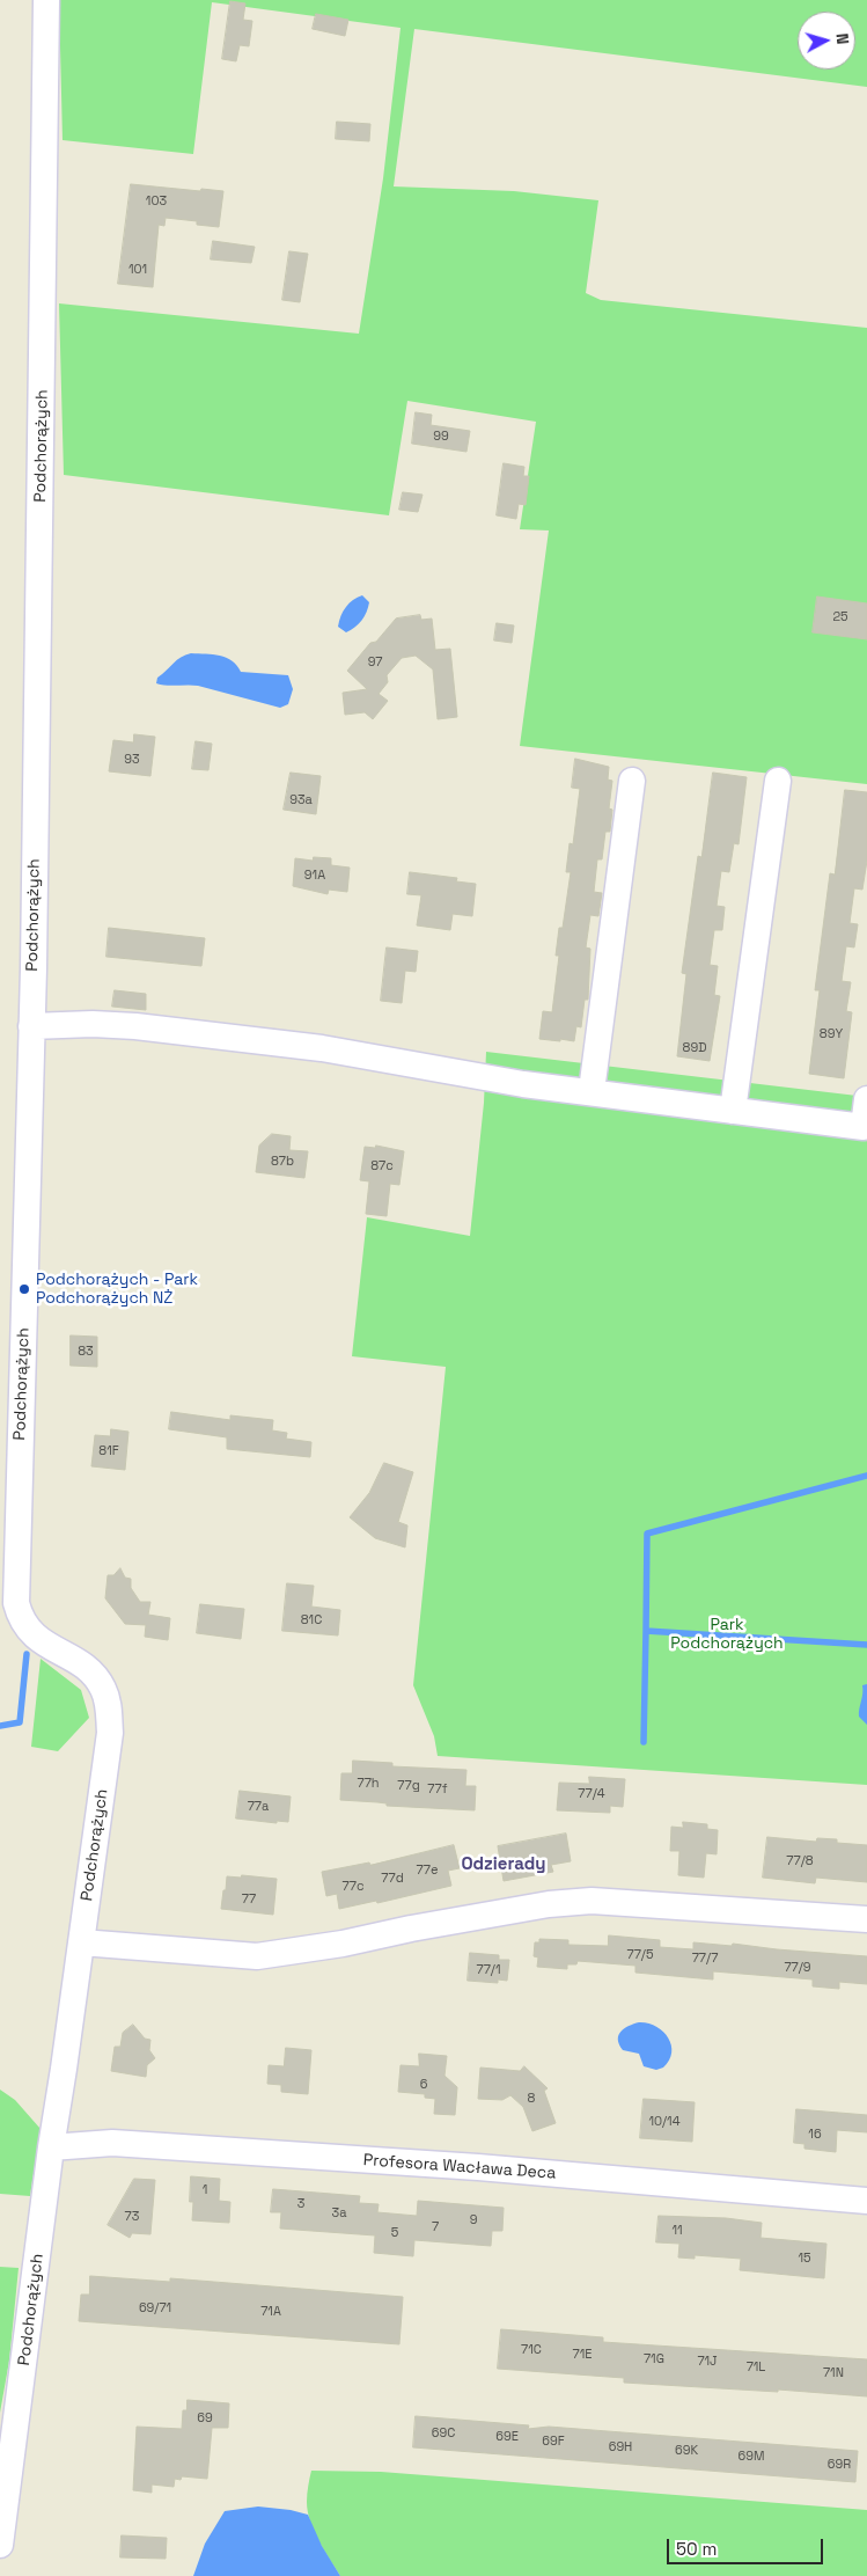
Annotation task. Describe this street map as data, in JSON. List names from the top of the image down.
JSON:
{
  "streets": {
    "street": ["Podchorążych", "Profesora Wacława Deca"]
  },
  "crossings": [
    ["Podchorążych", "Profesora Wacława Deca"]
  ],
  "districts": ["Odzierady"],
  "parks": ["Park Podchorążych"],
  "places": ["Podchorążych - Park Podchorążych NŻ"],
  "house_numbers": [
    "103",
    "101",
    "99",
    "25",
    "97",
    "93",
    "93a",
    "91A",
    "89Y",
    "89D",
    "87b",
    "87c",
    "83",
    "81F",
    "81C",
    "77h",
    "77g",
    "77f",
    "77/4",
    "77a",
    "77/8",
    "77e",
    "77d",
    "77c",
    "77",
    "77/5",
    "77/7",
    "77/9",
    "77/1",
    "6",
    "8",
    "10/14",
    "16",
    "1",
    "3",
    "3a",
    "73",
    "9",
    "7",
    "11",
    "5",
    "15",
    "69/71",
    "71A",
    "71C",
    "71E",
    "71G",
    "71J",
    "71L",
    "71N",
    "69",
    "69C",
    "69E",
    "69F",
    "69H",
    "69K",
    "69M",
    "69R"
  ],
  "scale_bar": "50 m",
  "north": "right"
}
